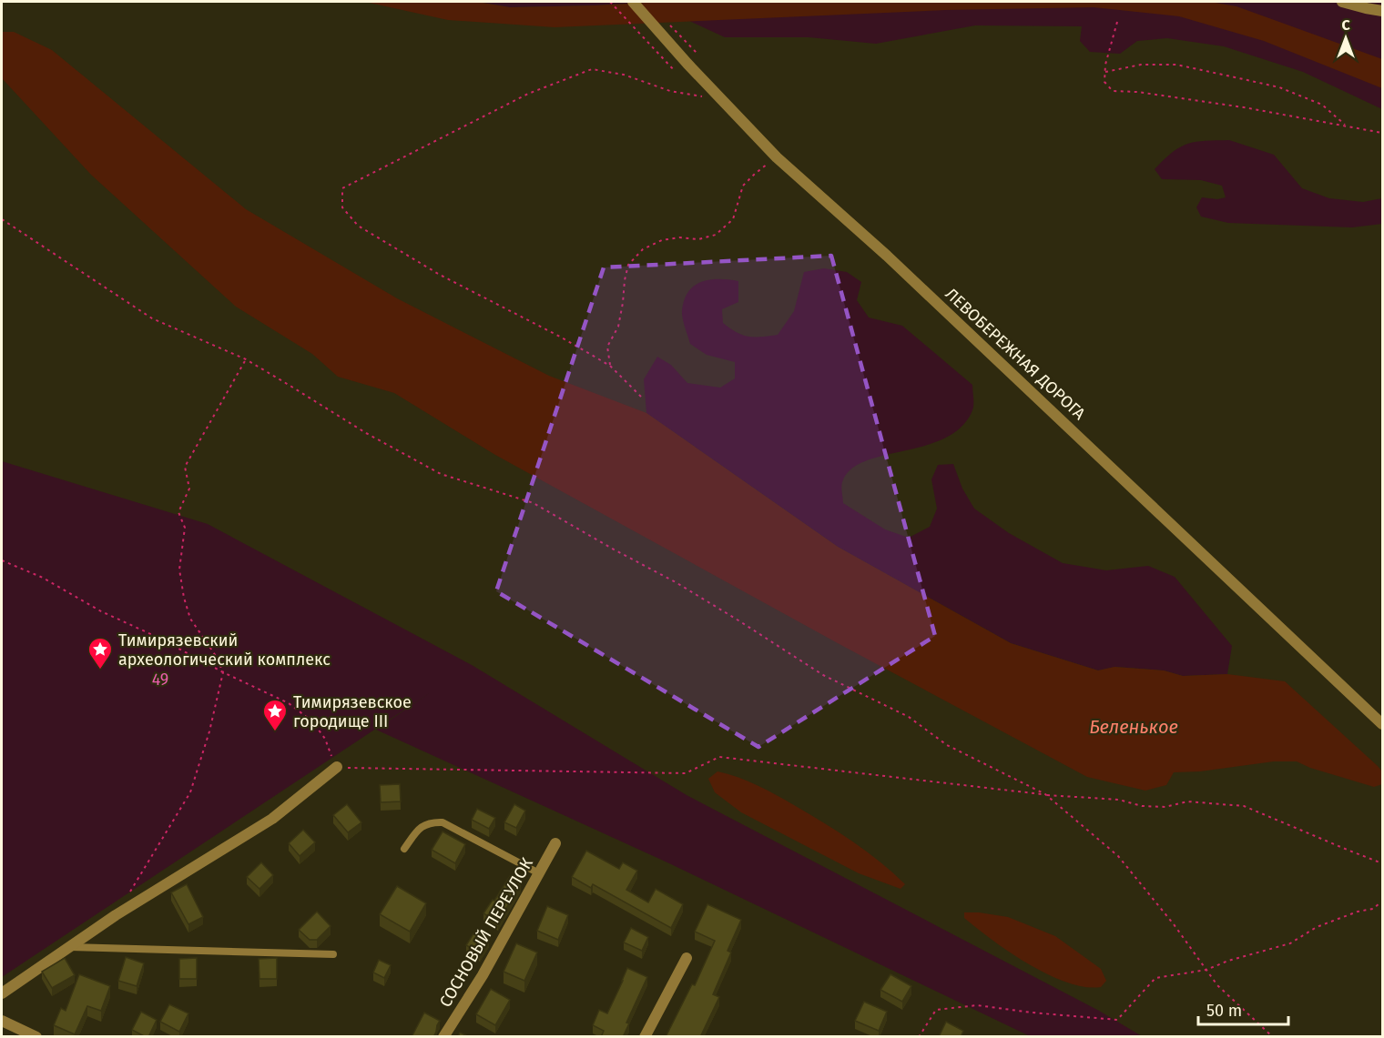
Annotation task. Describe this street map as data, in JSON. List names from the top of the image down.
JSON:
{
  "streets": {
    "street": ["ЛЕВОБЕРЕЖНАЯ ДОРОГА", "СОСНОВЫЙ ПЕРЕУЛОК"]
  },
  "water": ["Беленькое"],
  "parks": ["49"],
  "places": {
    "place": ["Тимирязевский археологический комплекс", "Тимирязевское городище III"]
  },
  "scale_bar": "50 m",
  "north": "top"
}
